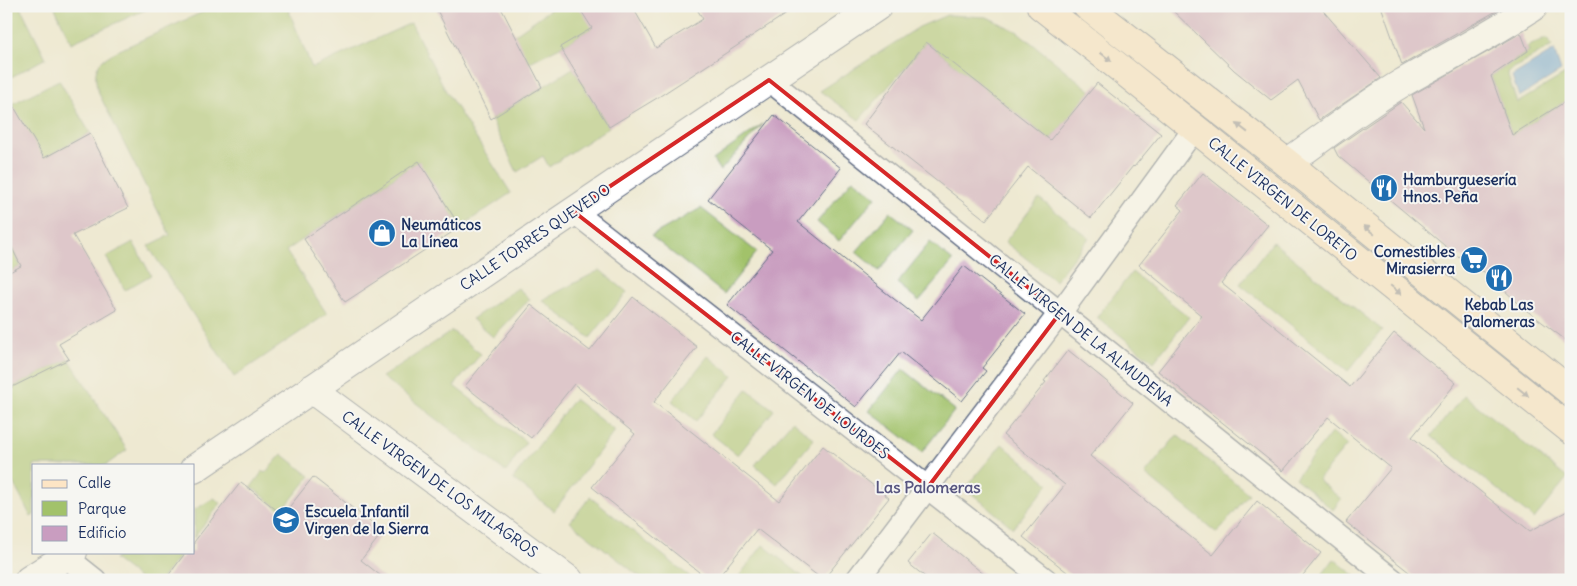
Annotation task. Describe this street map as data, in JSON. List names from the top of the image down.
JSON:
{
  "streets": {
    "main road": ["CALLE VIRGEN DE LORETO"],
    "street": [
      "CALLE TORRES QUEVEDO",
      "CALLE VIRGEN DE LA ALMUDENA",
      "CALLE VIRGEN DE LOURDES",
      "CALLE VIRGEN DE LOS MILAGROS"
    ]
  },
  "crossings": [
    ["CALLE TORRES QUEVEDO", "CALLE VIRGEN DE LA ALMUDENA"],
    ["CALLE TORRES QUEVEDO", "CALLE VIRGEN DE LOURDES"],
    ["CALLE TORRES QUEVEDO", "CALLE VIRGEN DE LOS MILAGROS"]
  ],
  "districts": ["Las Palomeras"],
  "places": {
    "restaurant": ["Hamburguesería Hnos. Peña", "Kebab Las Palomeras"],
    "shop": ["Neumáticos La Línea"],
    "supermarket": ["Comestibles Mirasierra"],
    "school or university": ["Escuela Infantil Virgen de la Sierra"]
  },
  "legend": ["Calle", "Parque", "Edificio"]
}
